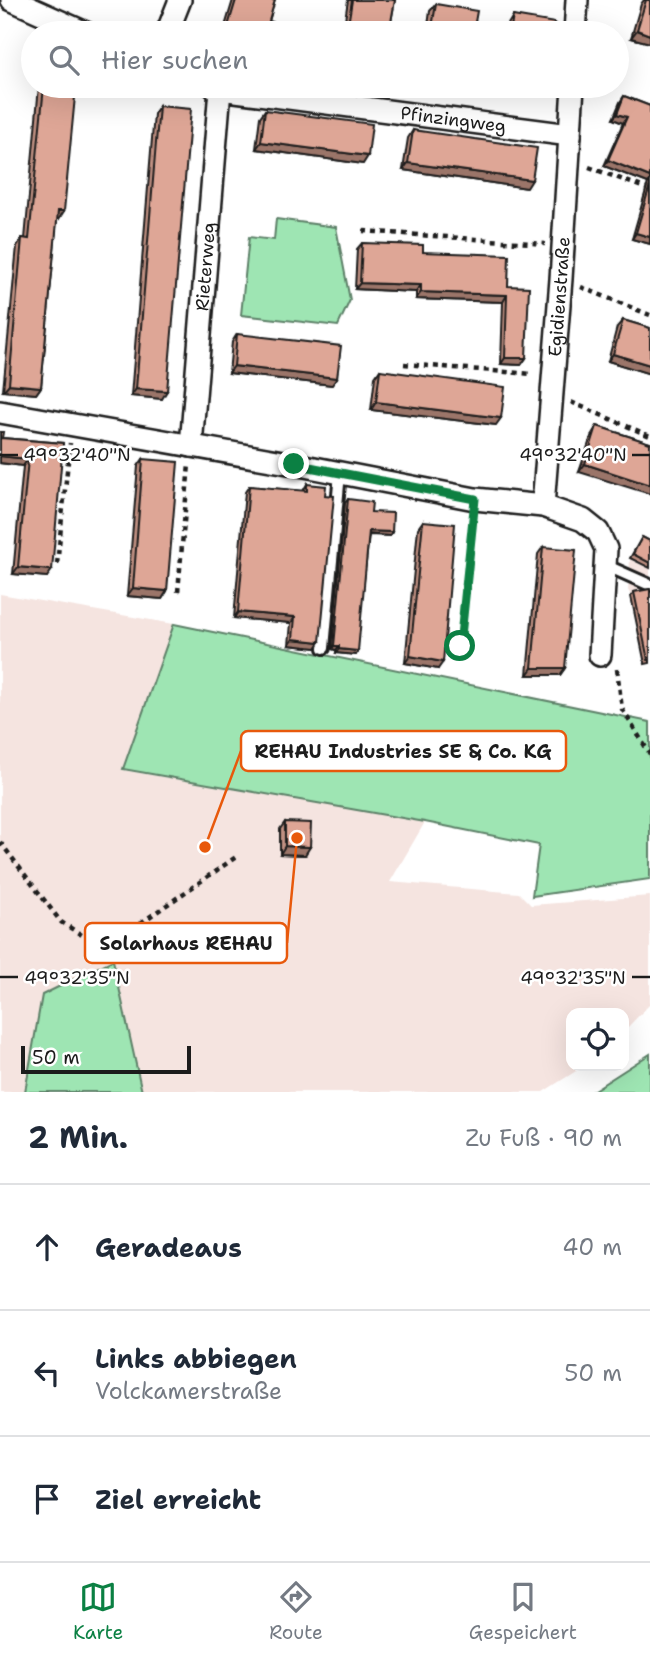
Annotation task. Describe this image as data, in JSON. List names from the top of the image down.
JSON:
{
  "streets": {
    "street": ["Pfinzingweg", "Rieterweg", "Egidienstraße"]
  },
  "crossings": [
    ["Pfinzingweg", "Egidienstraße"]
  ],
  "places": ["Solarhaus REHAU", "REHAU Industries SE & Co. KG"],
  "scale_bar": "50 m",
  "page": {
    "search": "Hier suchen",
    "scale": "50 m",
    "heading": ["2 Min.", "Zu Fuß · 90 m"],
    "list": [
      ["Geradeaus", "40 m"],
      ["Links abbiegen", "Volckamerstraße", "50 m"],
      "Ziel erreicht"
    ],
    "nav": ["Karte", "Route", "Gespeichert"]
  },
  "coordinates": ["49°32'40\"N", "49°32'35\"N"]
}
